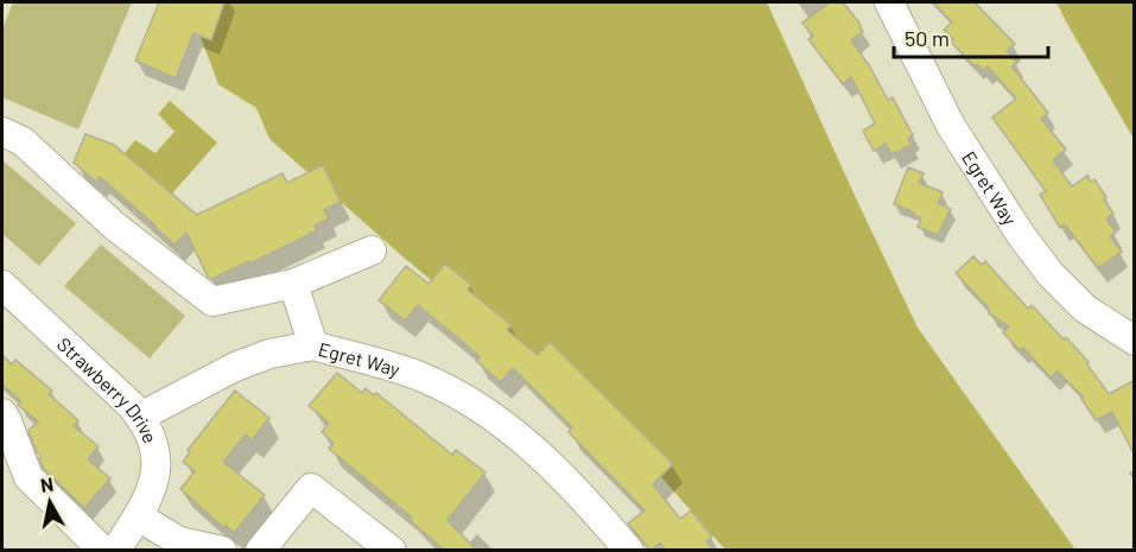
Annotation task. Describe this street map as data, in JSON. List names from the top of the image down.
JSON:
{
  "streets": {
    "street": ["Egret Way", "Strawberry Drive"]
  },
  "scale_bar": "50 m",
  "north": "top"
}
